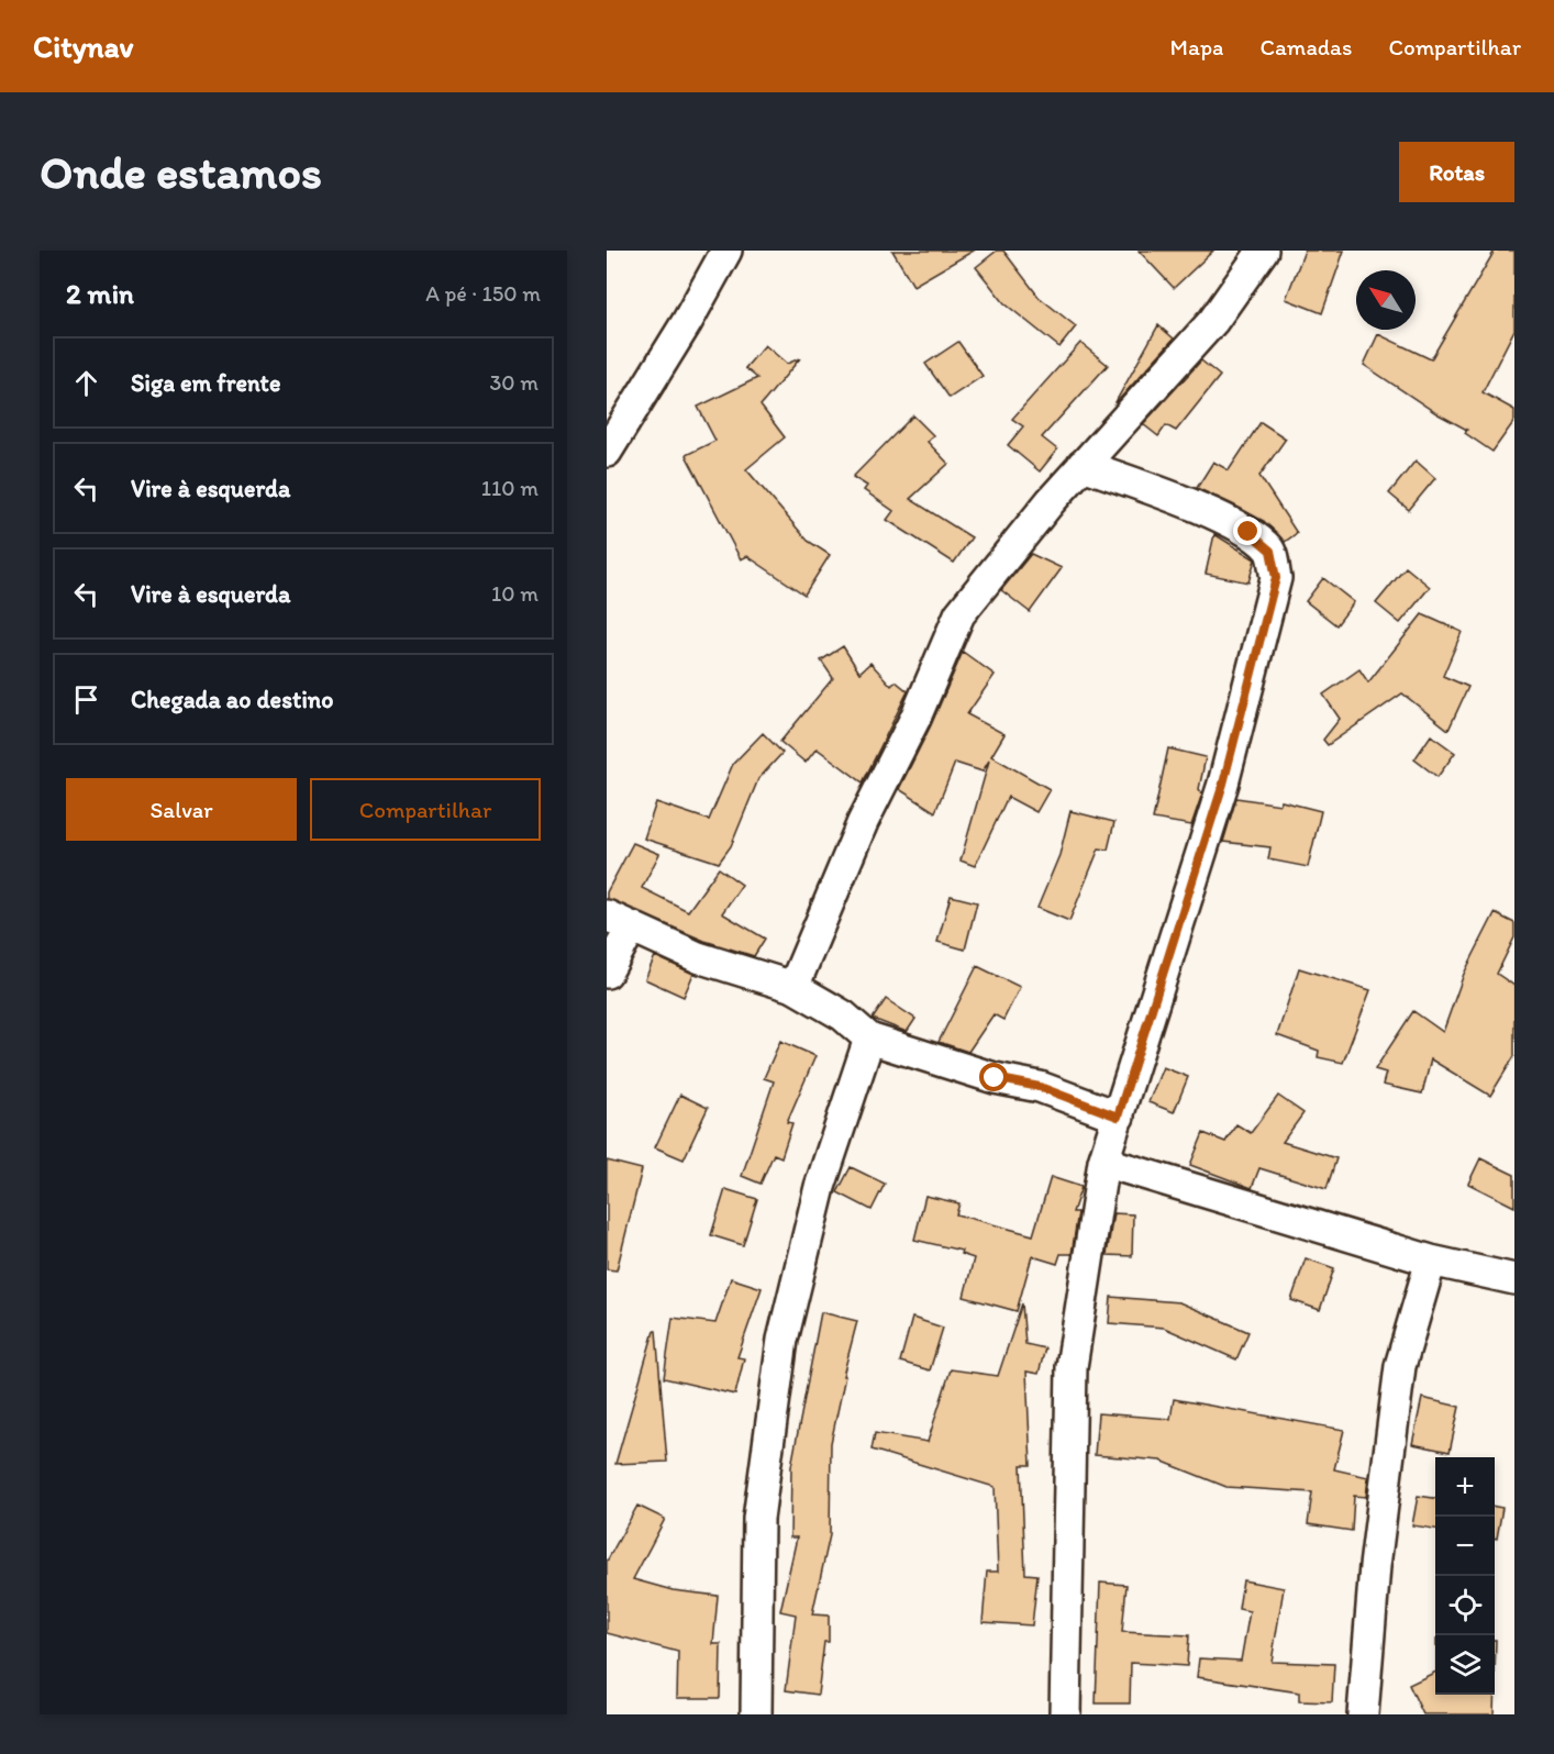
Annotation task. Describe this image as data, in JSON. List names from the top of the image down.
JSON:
{
  "north": "top left",
  "page": {
    "header": "Citynav",
    "nav": ["Mapa", "Camadas", "Compartilhar"],
    "buttons": [
      "Rotas",
      ["Salvar", "Compartilhar"]
    ],
    "title": "Onde estamos",
    "heading": ["2 min", "A pé · 150 m"],
    "list": [
      ["Siga em frente", "30 m"],
      ["Vire à esquerda", "110 m"],
      ["Vire à esquerda", "10 m"],
      "Chegada ao destino"
    ],
    "map_buttons": ["+", "−"]
  }
}
